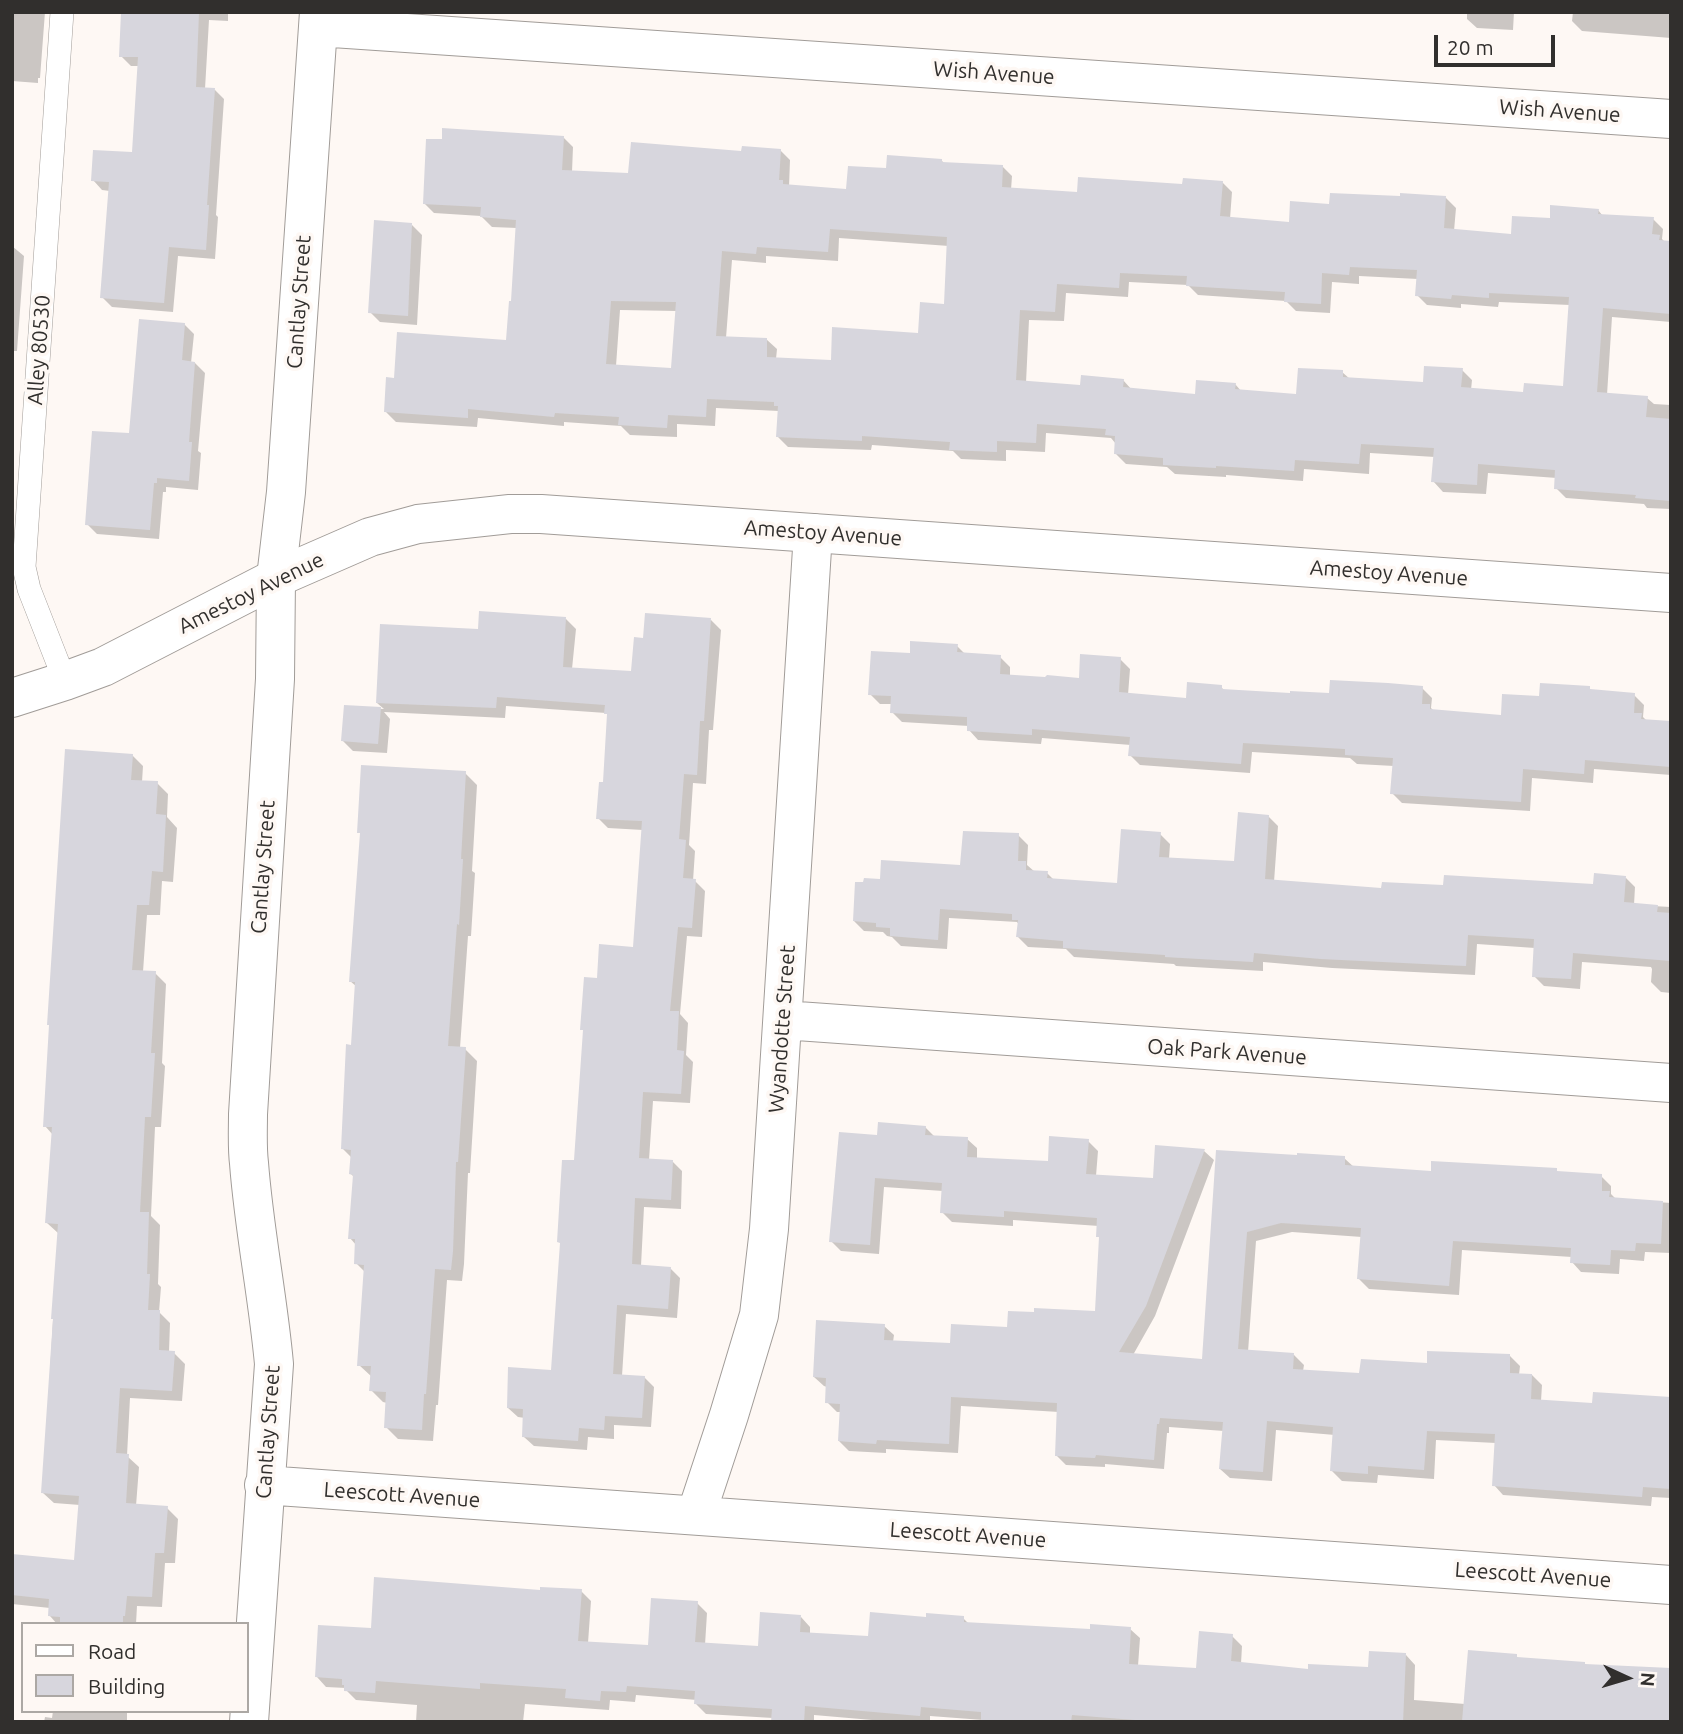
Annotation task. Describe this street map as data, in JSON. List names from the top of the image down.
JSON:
{
  "streets": {
    "street": [
      "Wish Avenue",
      "Cantlay Street",
      "Amestoy Avenue",
      "Wyandotte Street",
      "Oak Park Avenue",
      "Leescott Avenue"
    ],
    "lane": ["Alley 80530"]
  },
  "crossings": [
    ["Wish Avenue", "Cantlay Street"],
    ["Cantlay Street", "Amestoy Avenue"],
    ["Cantlay Street", "Leescott Avenue"],
    ["Alley 80530", "Amestoy Avenue"],
    ["Amestoy Avenue", "Wyandotte Street"],
    ["Wyandotte Street", "Oak Park Avenue"],
    ["Wyandotte Street", "Leescott Avenue"]
  ],
  "legend": ["Road", "Building"],
  "scale_bar": "20 m",
  "north": "right"
}
